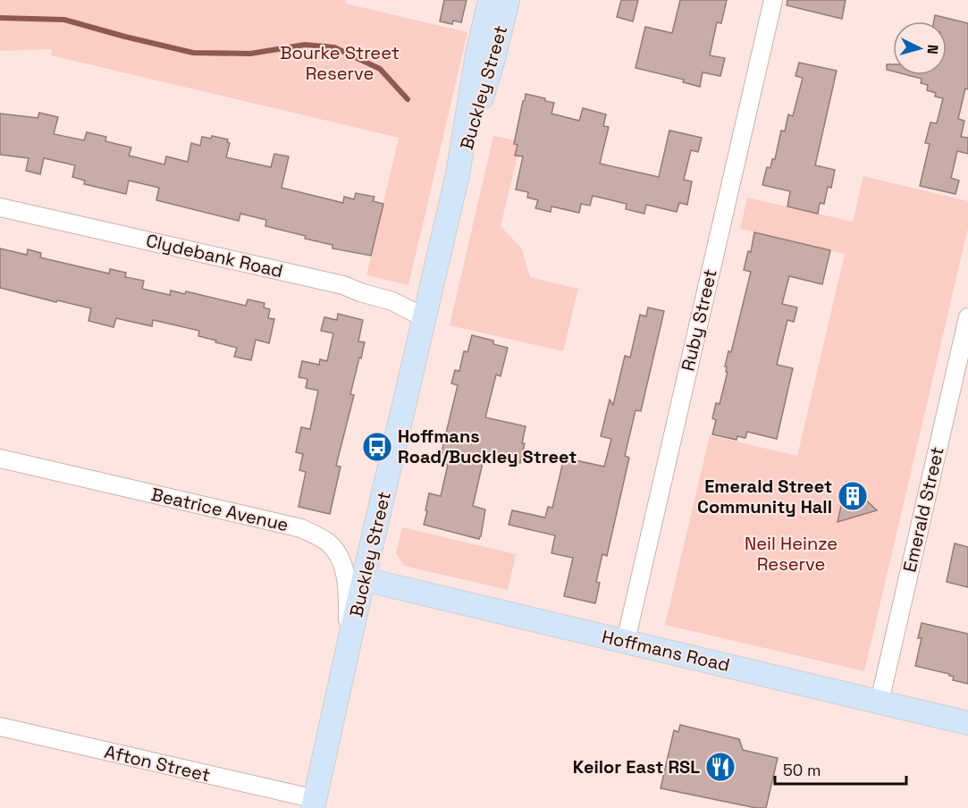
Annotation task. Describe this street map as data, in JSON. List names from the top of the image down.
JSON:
{
  "streets": {
    "main road": ["Buckley Street", "Hoffmans Road"],
    "street": [
      "Clydebank Road",
      "Ruby Street",
      "Beatrice Avenue",
      "Emerald Street",
      "Afton Street"
    ]
  },
  "crossings": [
    ["Buckley Street", "Clydebank Road"],
    ["Buckley Street", "Beatrice Avenue"],
    ["Buckley Street", "Hoffmans Road"],
    ["Buckley Street", "Afton Street"],
    ["Ruby Street", "Hoffmans Road"],
    ["Emerald Street", "Hoffmans Road"]
  ],
  "parks": ["Bourke Street Reserve", "Neil Heinze Reserve"],
  "places": {
    "bus stop": ["Hoffmans Road/Buckley Street"],
    "building": ["Emerald Street Community Hall"],
    "restaurant": ["Keilor East RSL"]
  },
  "scale_bar": "50 m",
  "north": "right"
}
